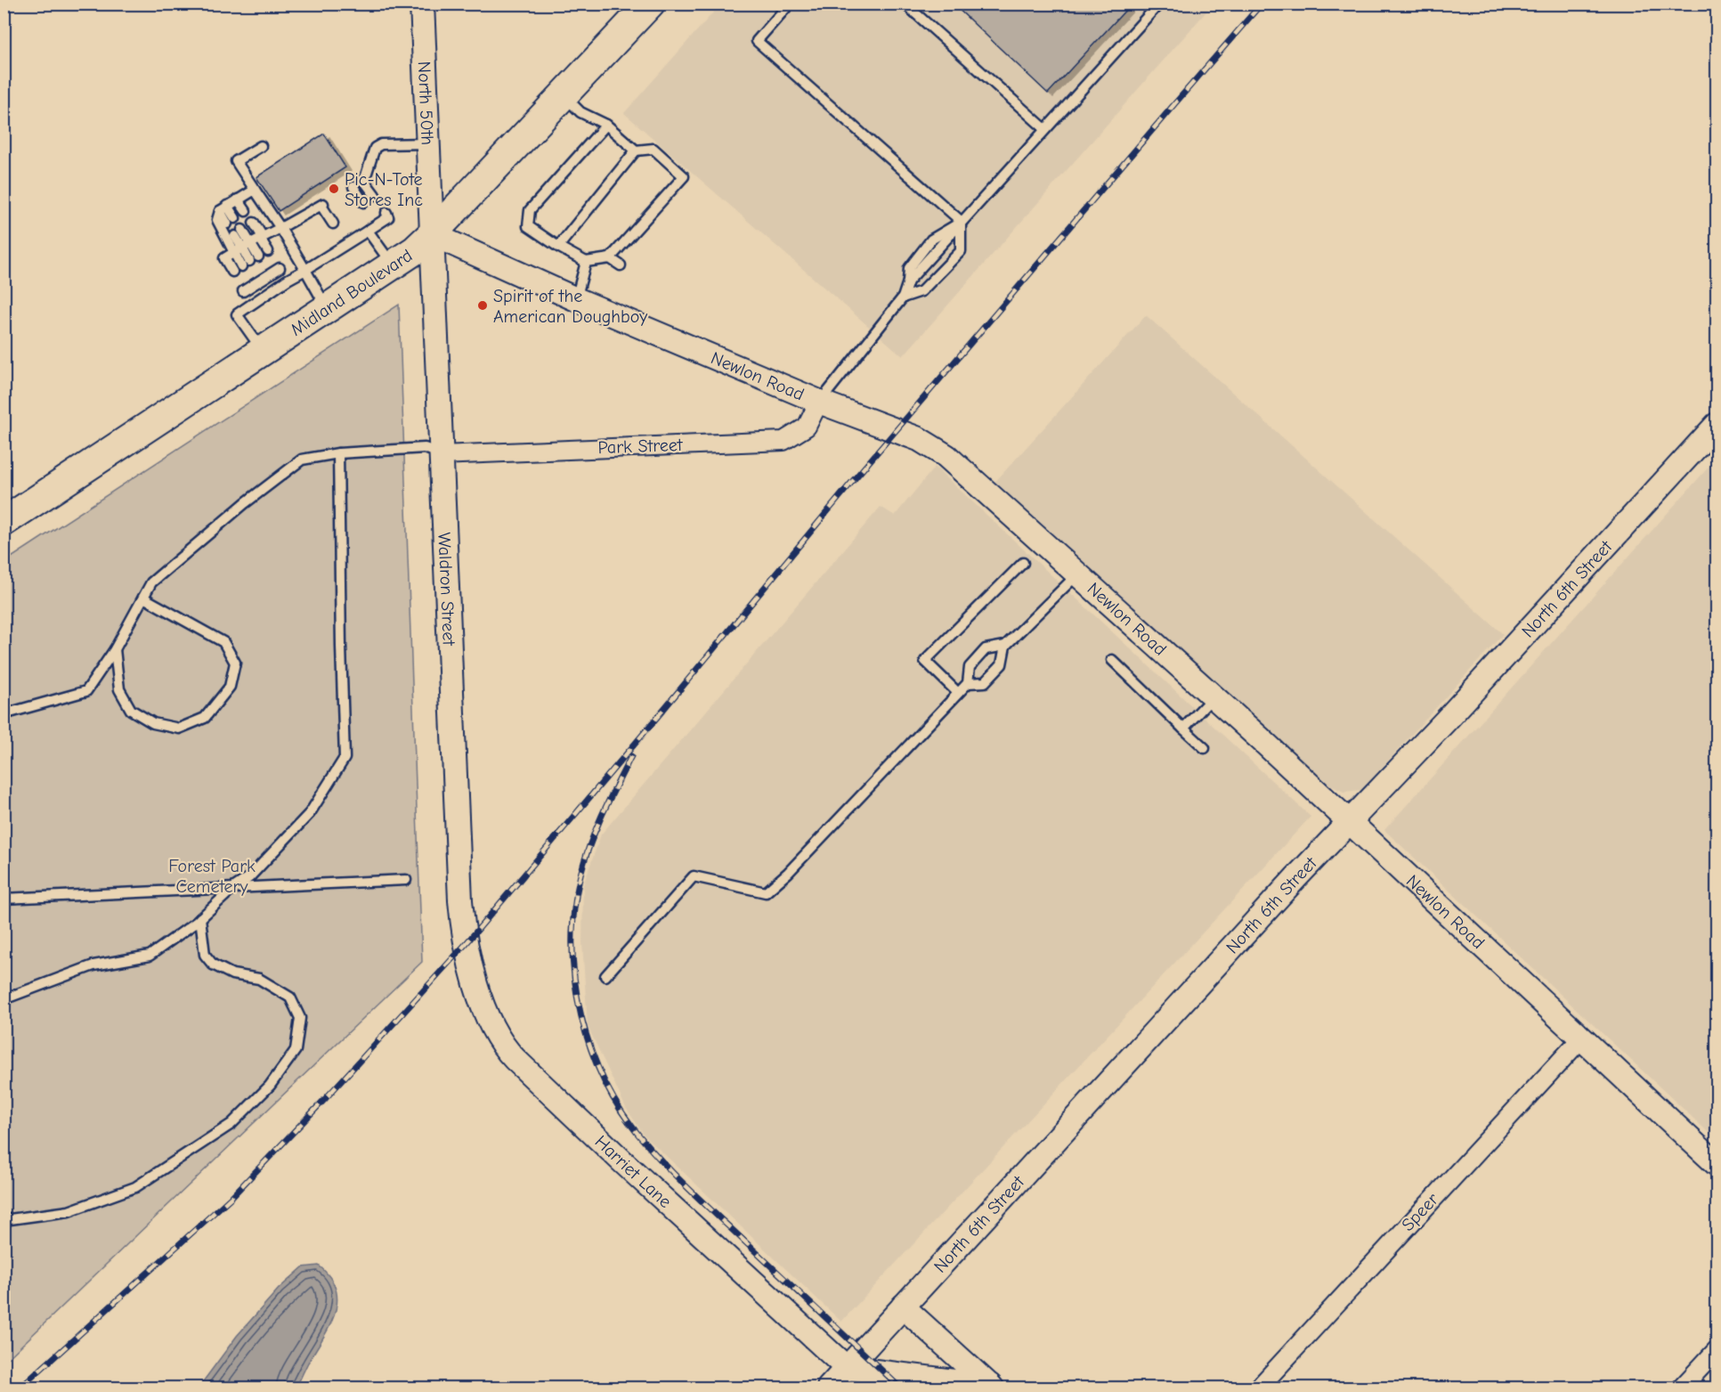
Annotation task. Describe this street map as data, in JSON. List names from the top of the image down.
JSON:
{
  "streets": {
    "main road": ["Midland Boulevard"],
    "street": [
      "North 50th",
      "Newlon Road",
      "Park Street",
      "North 6th Street",
      "Waldron Street",
      "Harriet Lane",
      "Speer"
    ]
  },
  "crossings": [
    ["North 50th", "Midland Boulevard"],
    ["North 50th", "Newlon Road"],
    ["North 50th", "Waldron Street"],
    ["Midland Boulevard", "Newlon Road"],
    ["Midland Boulevard", "Waldron Street"],
    ["Newlon Road", "Park Street"],
    ["Newlon Road", "North 6th Street"],
    ["Newlon Road", "Waldron Street"],
    ["Newlon Road", "Speer"],
    ["Park Street", "Waldron Street"],
    ["North 6th Street", "Harriet Lane"],
    ["Waldron Street", "Harriet Lane"]
  ],
  "parks": ["Forest Park Cemetery"],
  "places": ["Pic-N-Tote Stores Inc", "Spirit of the American Doughboy"]
}
